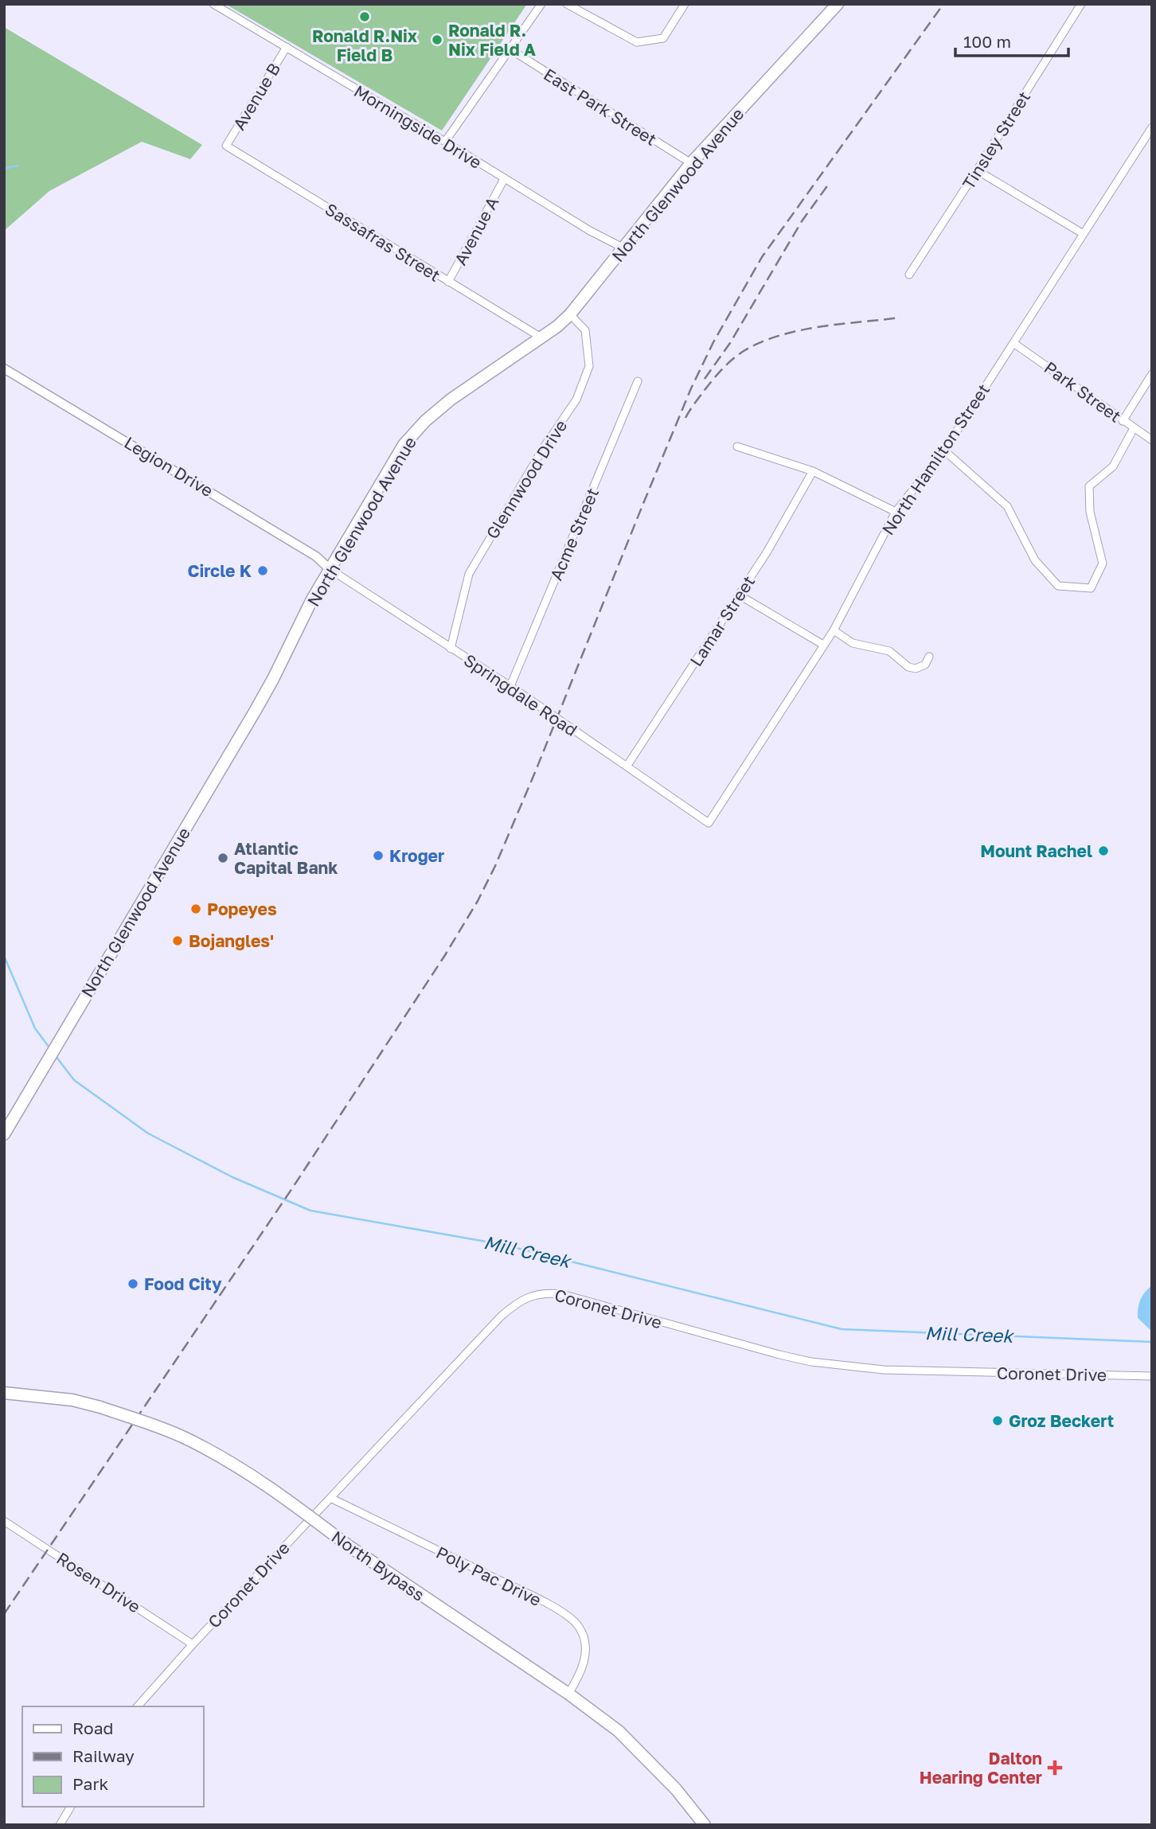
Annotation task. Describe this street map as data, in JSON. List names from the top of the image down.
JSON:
{
  "streets": {
    "main road": ["North Glenwood Avenue", "North Bypass"],
    "street": [
      "Avenue B",
      "East Park Street",
      "Morningside Drive",
      "Tinsley Street",
      "Avenue A",
      "Sassafras Street",
      "Park Street",
      "North Hamilton Street",
      "Legion Drive",
      "Glennwood Drive",
      "Acme Street",
      "Lamar Street",
      "Springdale Road",
      "Coronet Drive",
      "Poly Pac Drive",
      "Rosen Drive"
    ]
  },
  "crossings": [
    ["Avenue B", "Morningside Drive"],
    ["Avenue B", "Sassafras Street"],
    ["East Park Street", "North Glenwood Avenue"],
    ["Morningside Drive", "North Glenwood Avenue"],
    ["Morningside Drive", "Avenue A"],
    ["North Glenwood Avenue", "Sassafras Street"],
    ["North Glenwood Avenue", "Legion Drive"],
    ["North Glenwood Avenue", "Glennwood Drive"],
    ["North Glenwood Avenue", "Springdale Road"],
    ["Avenue A", "Sassafras Street"],
    ["Park Street", "North Hamilton Street"],
    ["North Hamilton Street", "Springdale Road"],
    ["Legion Drive", "Springdale Road"],
    ["Glennwood Drive", "Springdale Road"],
    ["Acme Street", "Springdale Road"],
    ["Lamar Street", "Springdale Road"],
    ["Coronet Drive", "Poly Pac Drive"],
    ["Coronet Drive", "Rosen Drive"],
    ["North Bypass", "Poly Pac Drive"]
  ],
  "water": ["Mill Creek"],
  "places": {
    "other": [
      "Ronald R.Nix Field B",
      "Ronald R. Nix Field A",
      "Circle K",
      "Mount Rachel",
      "Kroger",
      "Atlantic Capital Bank",
      "Popeyes",
      "Bojangles'",
      "Food City",
      "Groz Beckert"
    ],
    "health": ["Dalton Hearing Center"]
  },
  "legend": ["Road", "Railway", "Park"],
  "scale_bar": "100 m"
}
